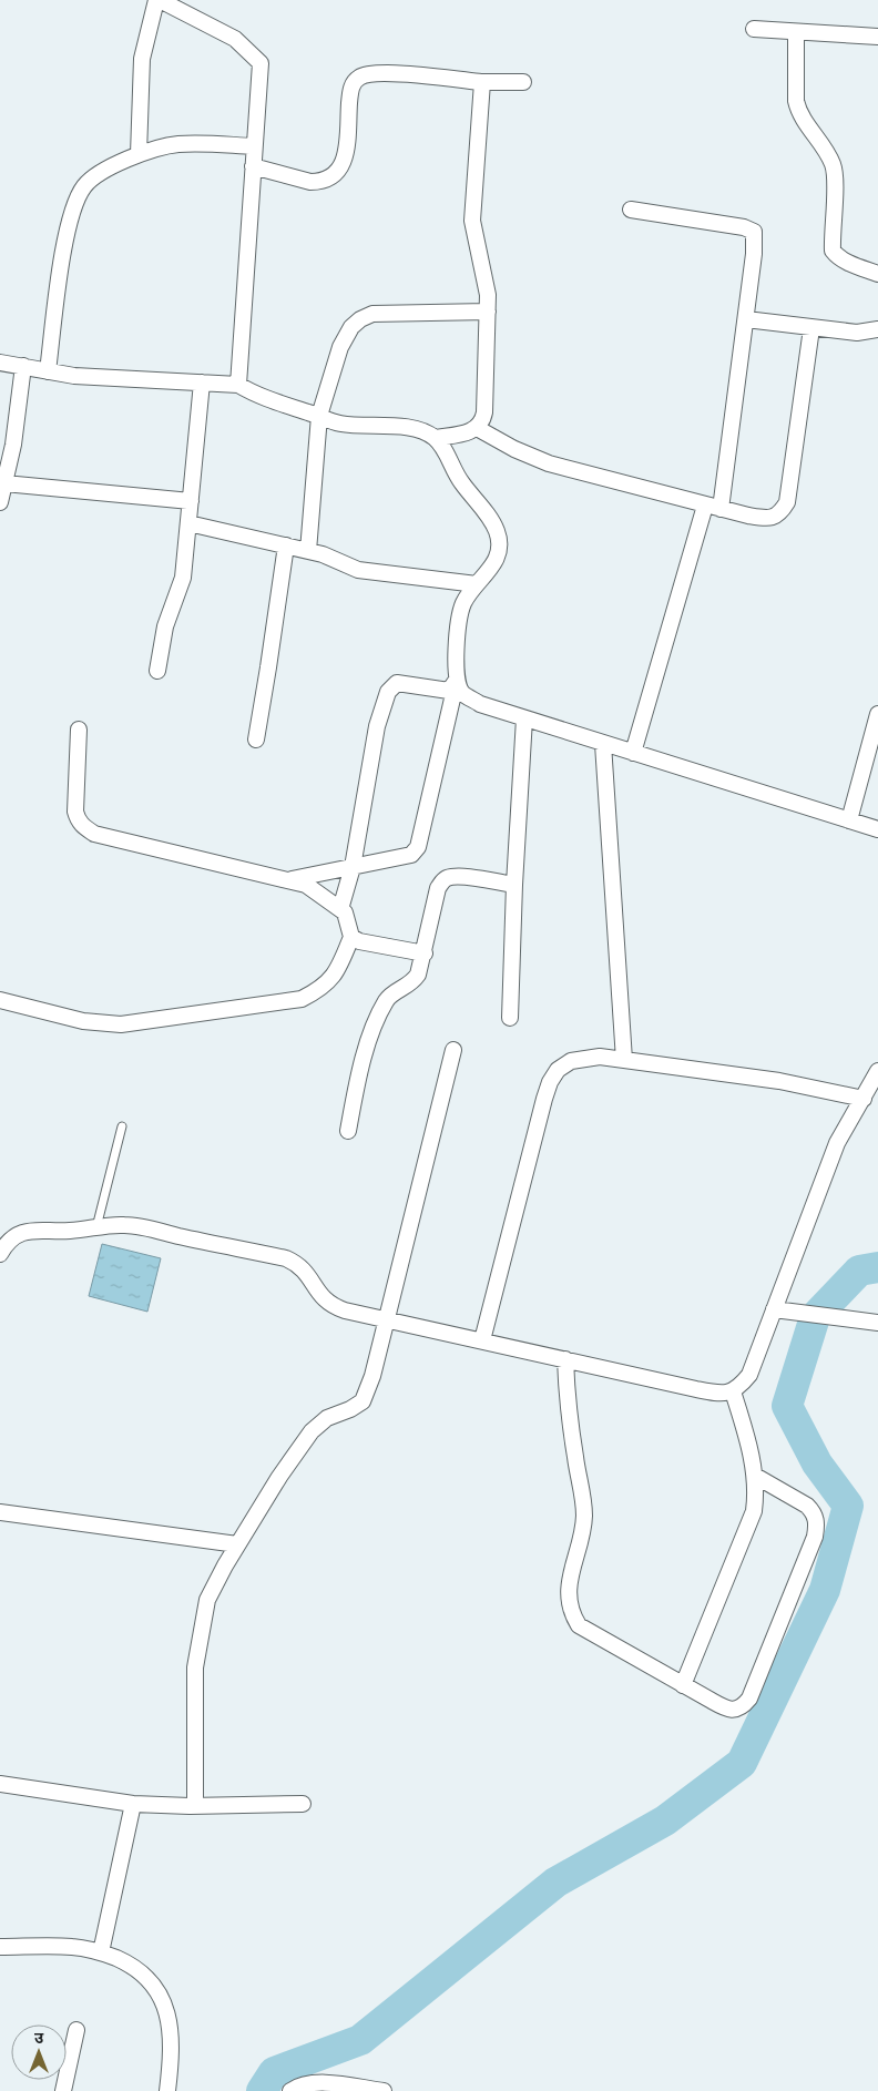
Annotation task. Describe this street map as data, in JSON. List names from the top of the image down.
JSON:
{
  "north": "top"
}
